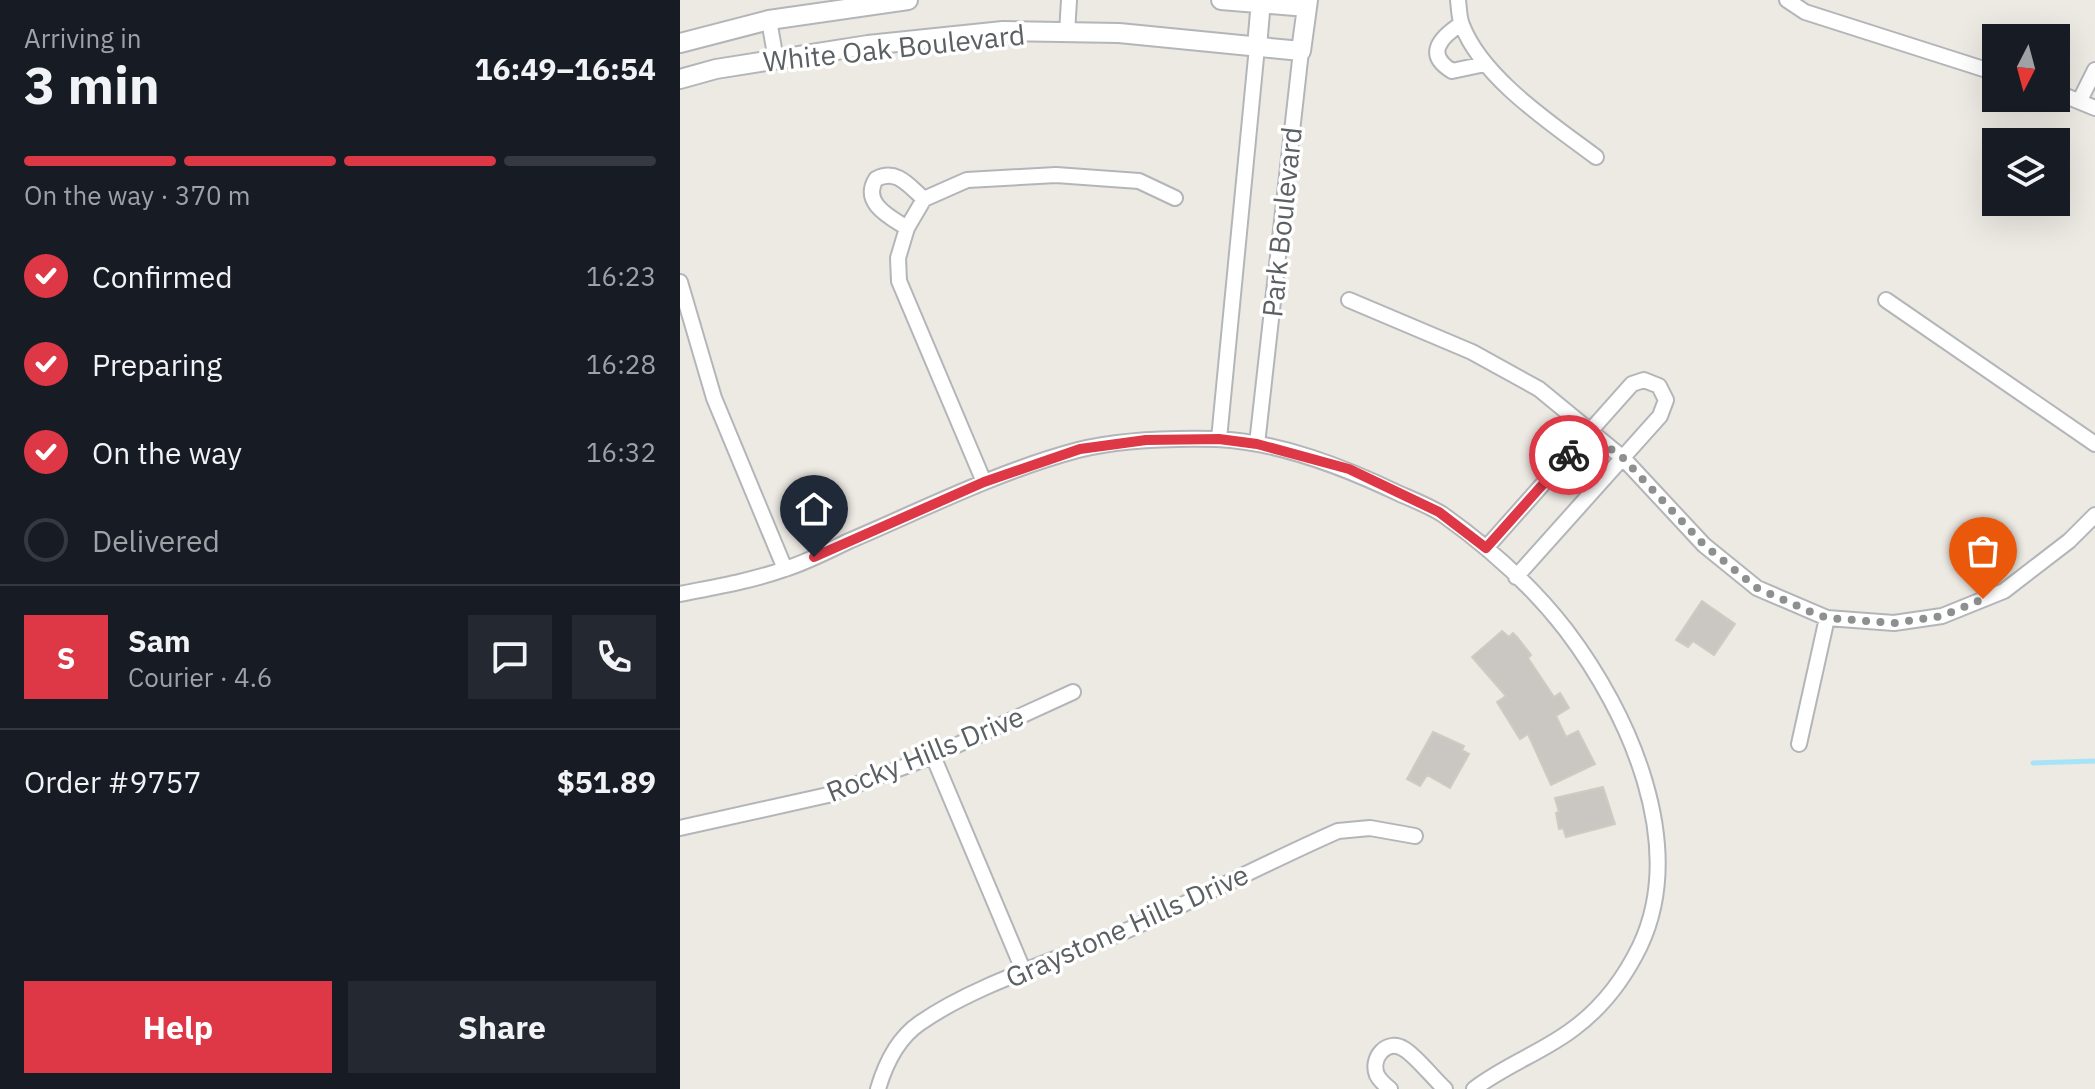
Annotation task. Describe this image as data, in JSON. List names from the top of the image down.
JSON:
{
  "streets": {
    "street": [
      "White Oak Boulevard",
      "Park Boulevard",
      "Rocky Hills Drive",
      "Graystone Hills Drive"
    ]
  },
  "crossings": [
    ["White Oak Boulevard", "Park Boulevard"]
  ],
  "north": "bottom",
  "page": {
    "heading": ["3 min", "Arriving in", "16:49–16:54"],
    "panel": [
      "Sam",
      "Courier · 4.6",
      "Order #9757",
      "$51.89"
    ],
    "bar": "On the way · 370 m",
    "list": [
      ["Confirmed", "16:23"],
      ["Preparing", "16:28"],
      ["On the way", "16:32"],
      "Delivered"
    ],
    "round": "S",
    "buttons": ["Help", "Share"]
  }
}
